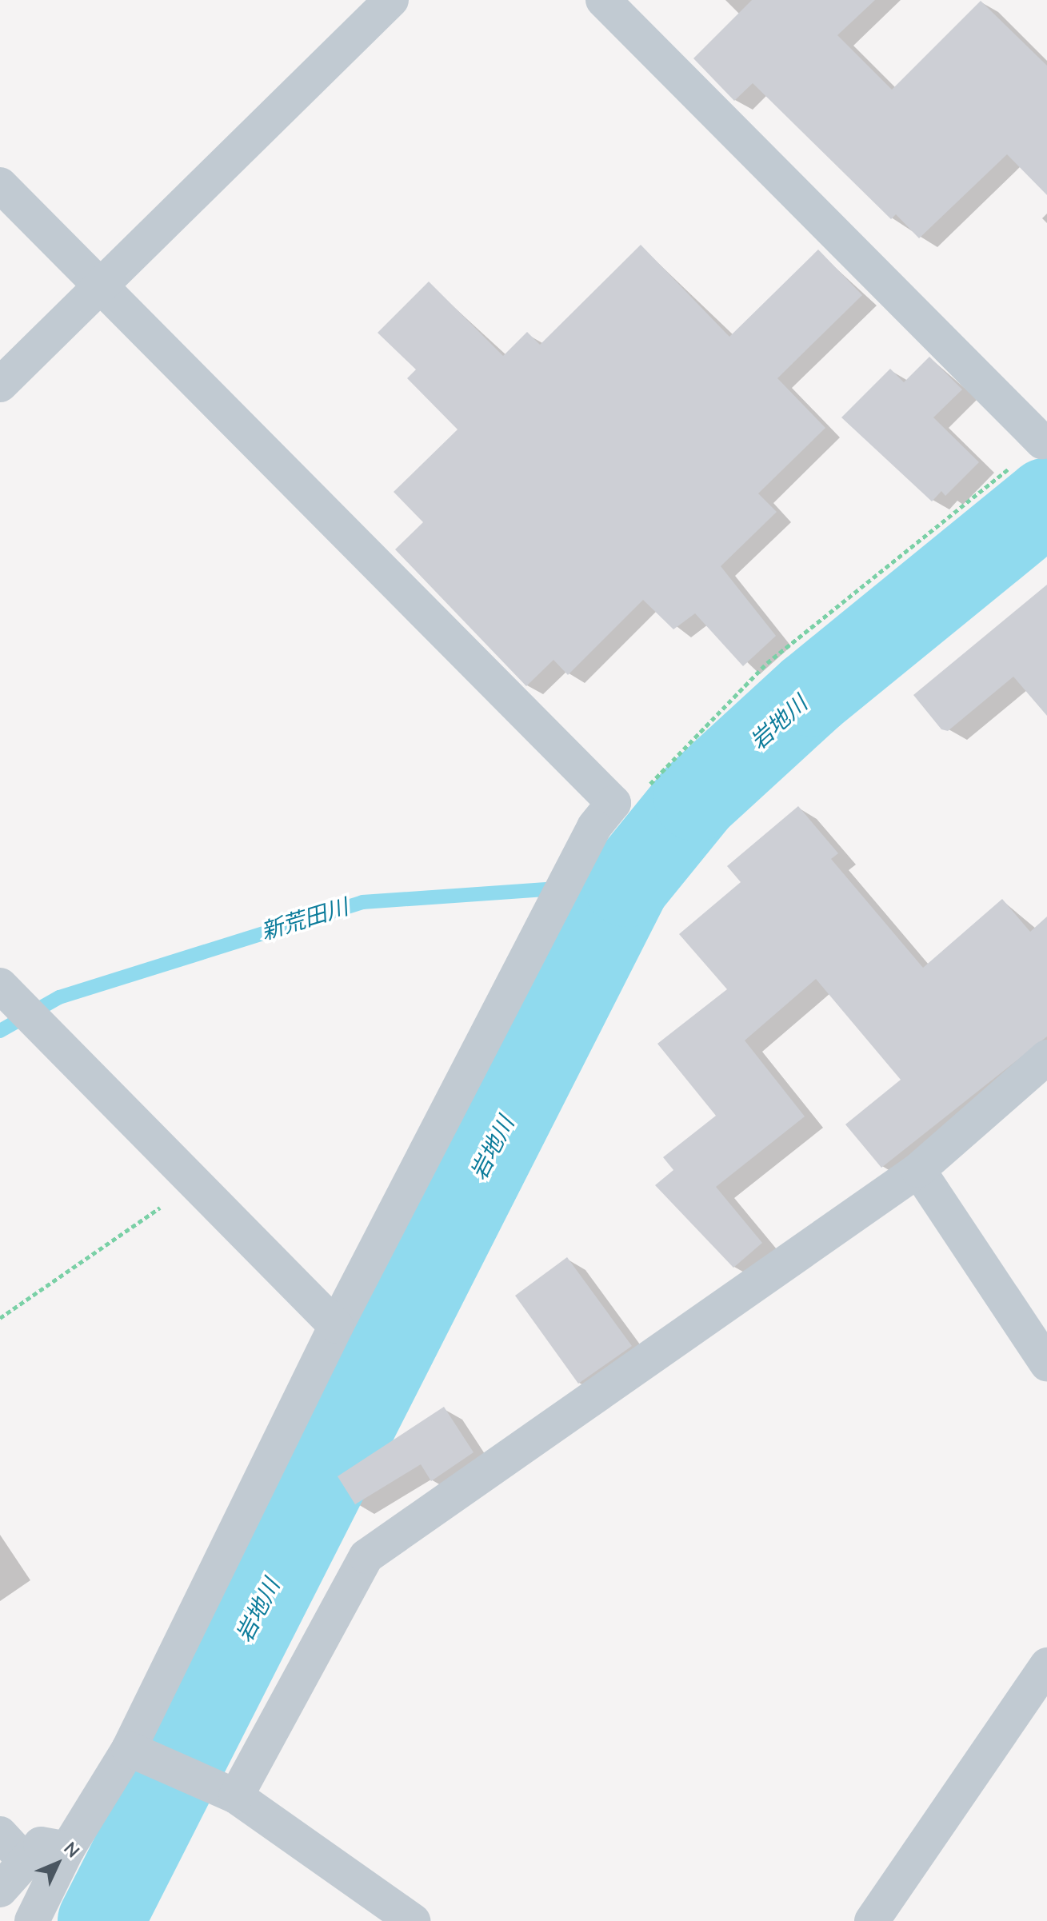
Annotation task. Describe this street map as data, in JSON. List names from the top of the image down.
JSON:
{
  "water": ["岩地川", "新荒田川"],
  "north": "top right"
}
